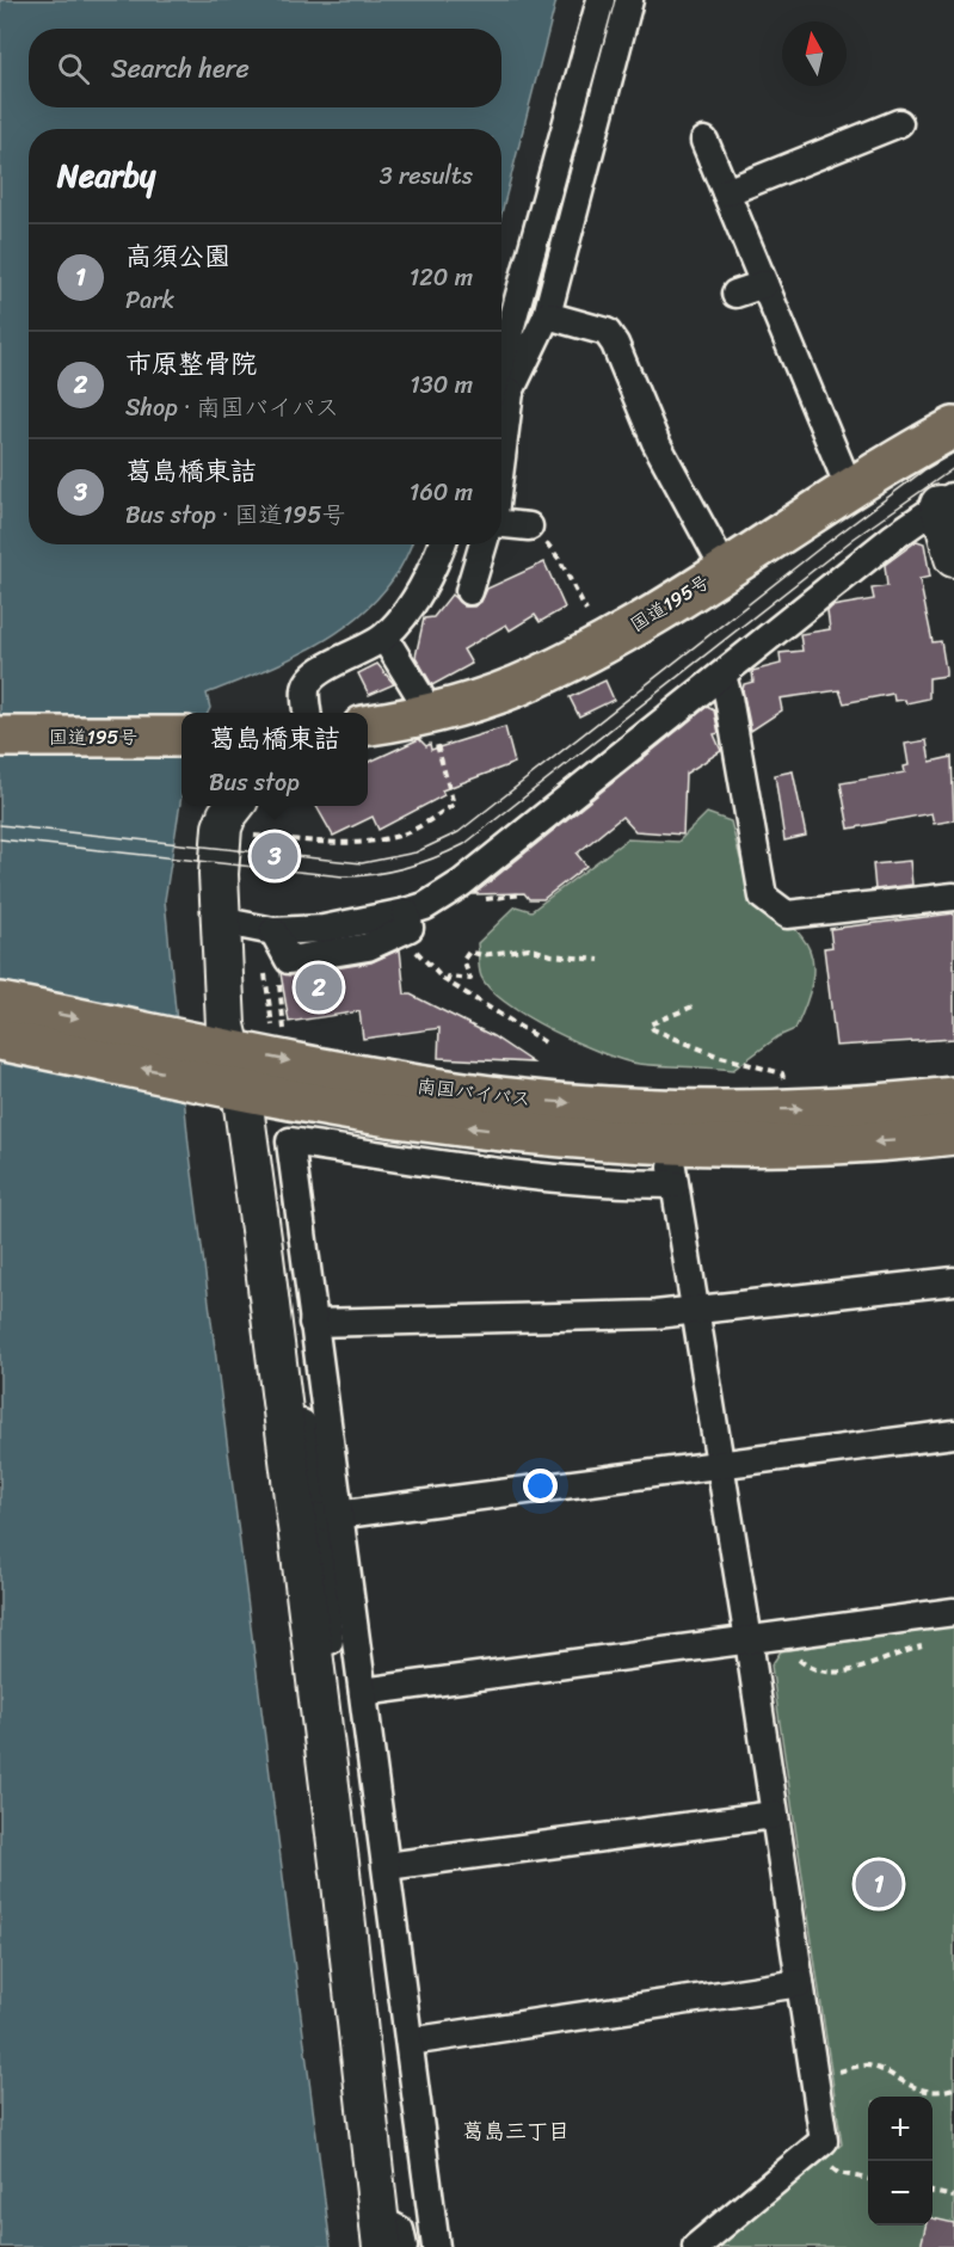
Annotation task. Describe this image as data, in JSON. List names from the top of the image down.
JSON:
{
  "streets": {
    "highway": ["国道195号", "南国バイパス"]
  },
  "districts": ["葛島三丁目"],
  "north": "top",
  "page": {
    "search": "Search here",
    "heading": ["Nearby", "3 results"],
    "list": [
      {
        "mark": "1",
        "name": "高須公園",
        "note": "Park",
        "value": "120 m"
      },
      {
        "mark": "2",
        "name": "市原整骨院",
        "note": "Shop · 南国バイパス",
        "value": "130 m"
      },
      {
        "mark": "3",
        "name": "葛島橋東詰",
        "note": "Bus stop · 国道195号",
        "value": "160 m"
      }
    ],
    "popup": ["葛島橋東詰", "Bus stop"],
    "pins": ["3", "2", "1"],
    "map_buttons": ["+", "−"]
  }
}
